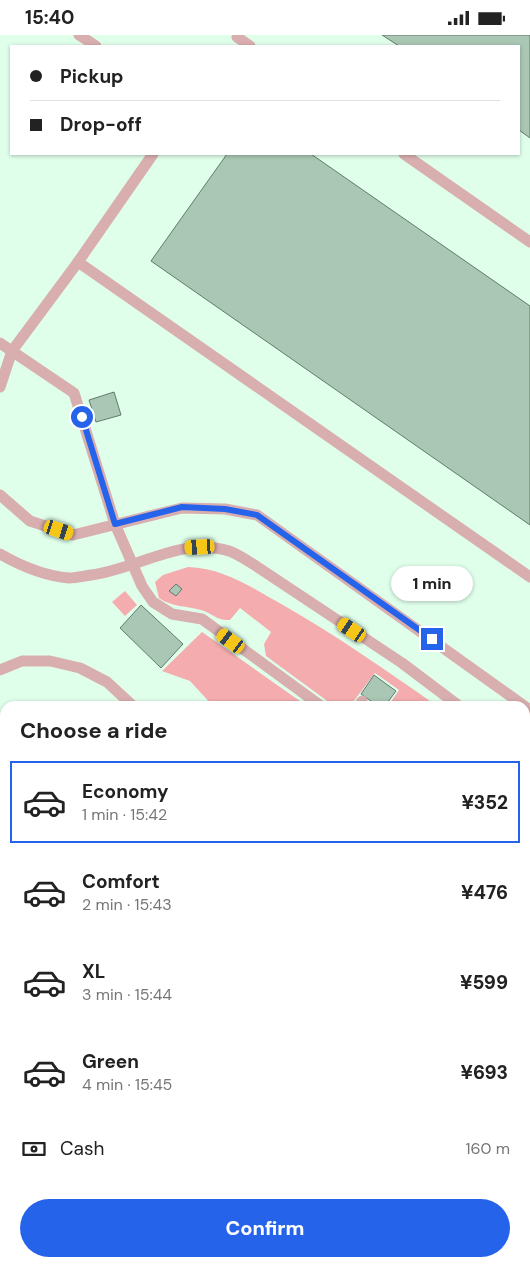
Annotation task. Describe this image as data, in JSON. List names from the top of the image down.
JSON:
{
  "page": {
    "status": "15:40",
    "banner": ["Pickup", "Drop-off"],
    "bubble": "1 min",
    "heading": "Choose a ride",
    "list": [
      {
        "name": "Economy",
        "note": "1 min · 15:42",
        "value": "¥352"
      },
      {
        "name": "Comfort",
        "note": "2 min · 15:43",
        "value": "¥476"
      },
      {
        "name": "XL",
        "note": "3 min · 15:44",
        "value": "¥599"
      },
      {
        "name": "Green",
        "note": "4 min · 15:45",
        "value": "¥693"
      }
    ],
    "pay": ["Cash", "160 m"],
    "buttons": "Confirm"
  }
}
